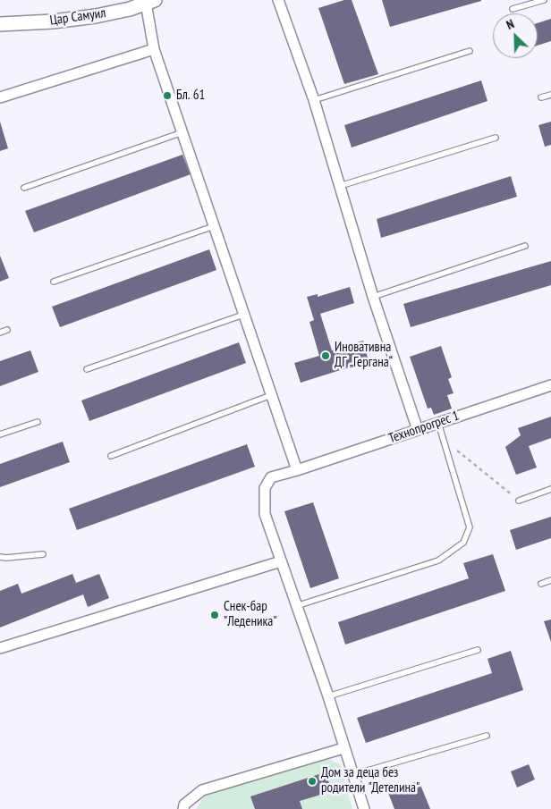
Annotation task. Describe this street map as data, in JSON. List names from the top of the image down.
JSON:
{
  "streets": {
    "street": ["Цар Самуил", "Технопрогрес 1"]
  },
  "places": [
    "Бл. 61",
    "Иновативна ДГ „Гергана“",
    "Снек-бар \"Леденика\"",
    "Дом за деца без родители \"Детелина\""
  ],
  "north": "top left"
}
